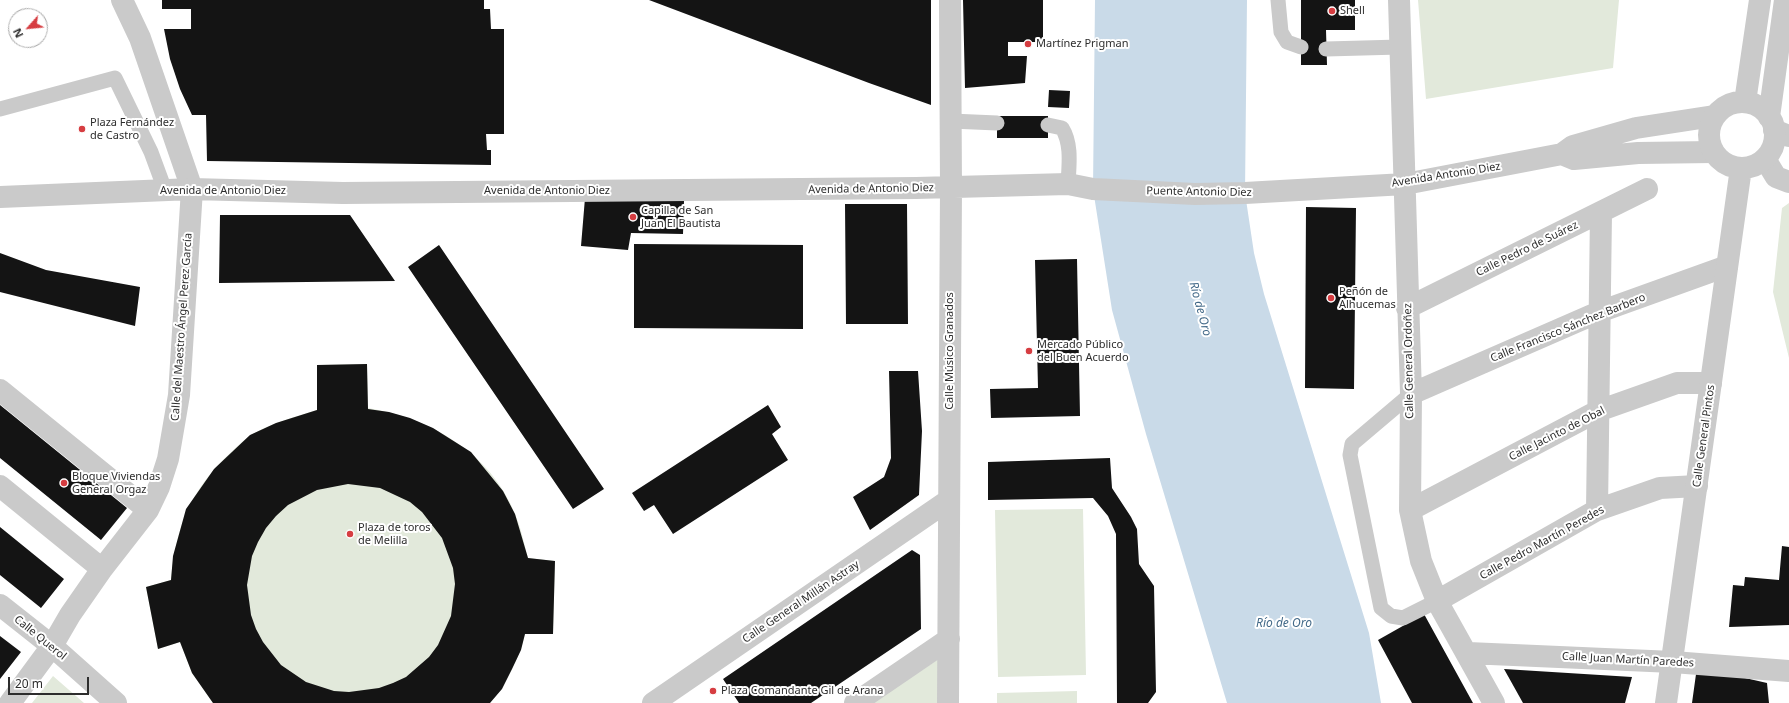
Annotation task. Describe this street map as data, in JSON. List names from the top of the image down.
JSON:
{
  "streets": {
    "street": [
      "Avenida Antonio Diez",
      "Avenida de Antonio Diez",
      "Puente Antonio Diez",
      "Calle Pedro de Suárez",
      "Calle del Maestro Ángel Perez García",
      "Calle Francisco Sánchez Barbero",
      "Calle Músico Granados",
      "Calle General Ordoñez",
      "Calle Jacinto de Obal",
      "Calle General Pintos",
      "Calle Pedro Martín Peredes",
      "Calle General Millán Astray",
      "Calle Querol",
      "Calle Juan Martín Paredes"
    ]
  },
  "crossings": [
    ["Avenida Antonio Diez", "Puente Antonio Diez"],
    ["Avenida Antonio Diez", "Calle General Ordoñez"],
    ["Avenida Antonio Diez", "Calle General Pintos"],
    ["Avenida de Antonio Diez", "Puente Antonio Diez"],
    ["Avenida de Antonio Diez", "Calle del Maestro Ángel Perez García"],
    ["Avenida de Antonio Diez", "Calle Músico Granados"],
    ["Calle Pedro de Suárez", "Calle General Ordoñez"],
    ["Calle del Maestro Ángel Perez García", "Calle Querol"],
    ["Calle Francisco Sánchez Barbero", "Calle General Ordoñez"],
    ["Calle Francisco Sánchez Barbero", "Calle General Pintos"],
    ["Calle Músico Granados", "Calle General Millán Astray"],
    ["Calle General Ordoñez", "Calle Jacinto de Obal"],
    ["Calle General Ordoñez", "Calle Pedro Martín Peredes"],
    ["Calle General Ordoñez", "Calle Juan Martín Paredes"],
    ["Calle Jacinto de Obal", "Calle General Pintos"],
    ["Calle General Pintos", "Calle Pedro Martín Peredes"],
    ["Calle General Pintos", "Calle Juan Martín Paredes"]
  ],
  "water": ["Río de Oro"],
  "places": [
    "Shell",
    "Martínez Prigman",
    "Plaza Fernández de Castro",
    "Capilla de San Juan El Bautista",
    "Peñón de Alhucemas",
    "Mercado Público del Buen Acuerdo",
    "Bloque Viviendas General Orgaz",
    "Plaza de toros de Melilla",
    "Plaza Comandante Gil de Arana"
  ],
  "scale_bar": "20 m",
  "north": "bottom left"
}
